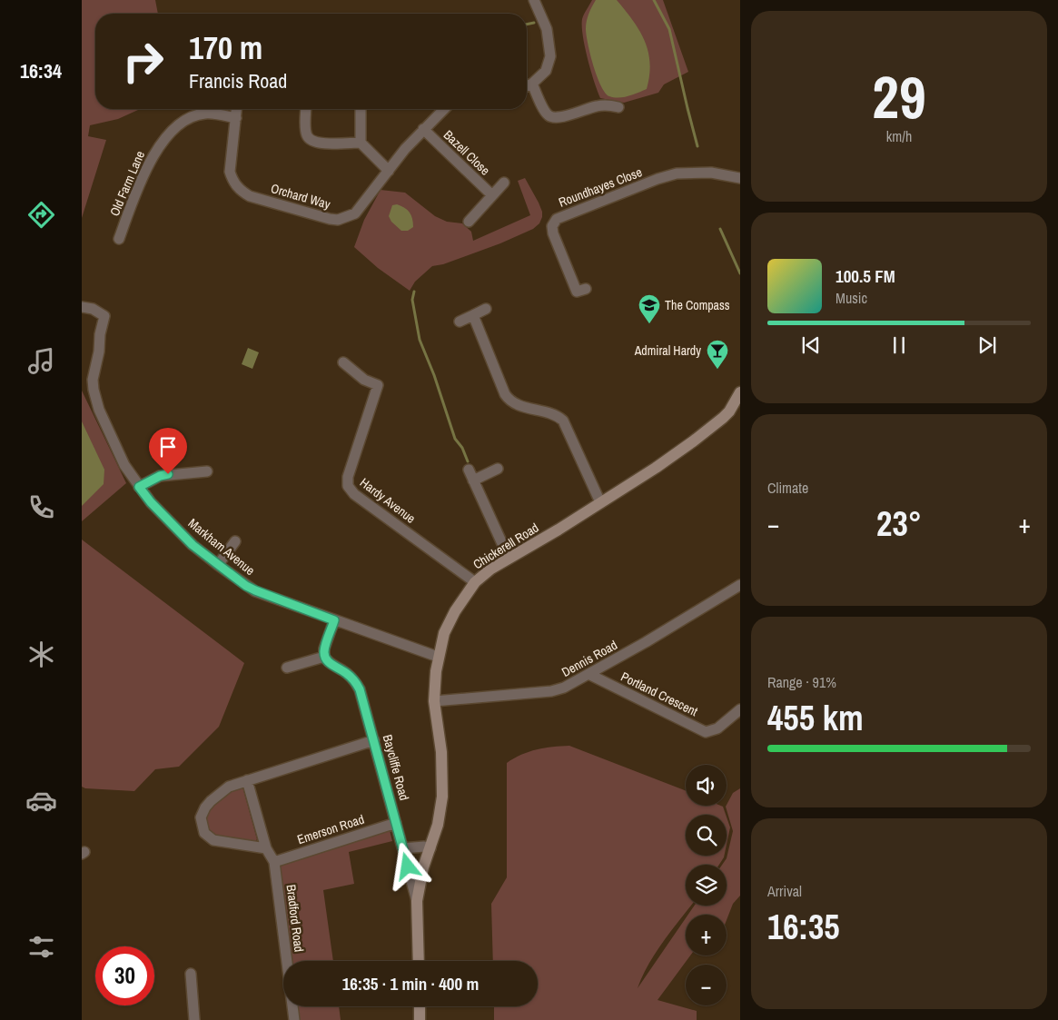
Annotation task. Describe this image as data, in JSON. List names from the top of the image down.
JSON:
{
  "streets": {
    "main road": ["Chickerell Road"],
    "street": [
      "Bazell Close",
      "Old Farm Lane",
      "Roundhayes Close",
      "Orchard Way",
      "Hardy Avenue",
      "Markham Avenue",
      "Dennis Road",
      "Portland Crescent",
      "Baycliffe Road",
      "Emerson Road",
      "Bradford Road"
    ]
  },
  "crossings": [
    ["Bazell Close", "Orchard Way"],
    ["Old Farm Lane", "Orchard Way"],
    ["Hardy Avenue", "Chickerell Road"],
    ["Chickerell Road", "Markham Avenue"],
    ["Chickerell Road", "Dennis Road"],
    ["Chickerell Road", "Baycliffe Road"],
    ["Dennis Road", "Portland Crescent"],
    ["Baycliffe Road", "Emerson Road"],
    ["Emerson Road", "Bradford Road"]
  ],
  "places": {
    "school or university": ["The Compass"],
    "bar": ["Admiral Hardy"]
  },
  "page": {
    "tabs": "16:34",
    "tile": [
      ["29", "km/h"],
      "Climate",
      ["Range · 91%", "455 km"],
      ["Arrival", "16:35"]
    ],
    "turn": ["170 m", "Francis Road"],
    "song": ["100.5 FM", "Music"],
    "heat": ["−", "23°", "+"],
    "map_buttons": ["+", "−"],
    "limit": "30",
    "trip": "16:35 · 1 min · 400 m"
  }
}
